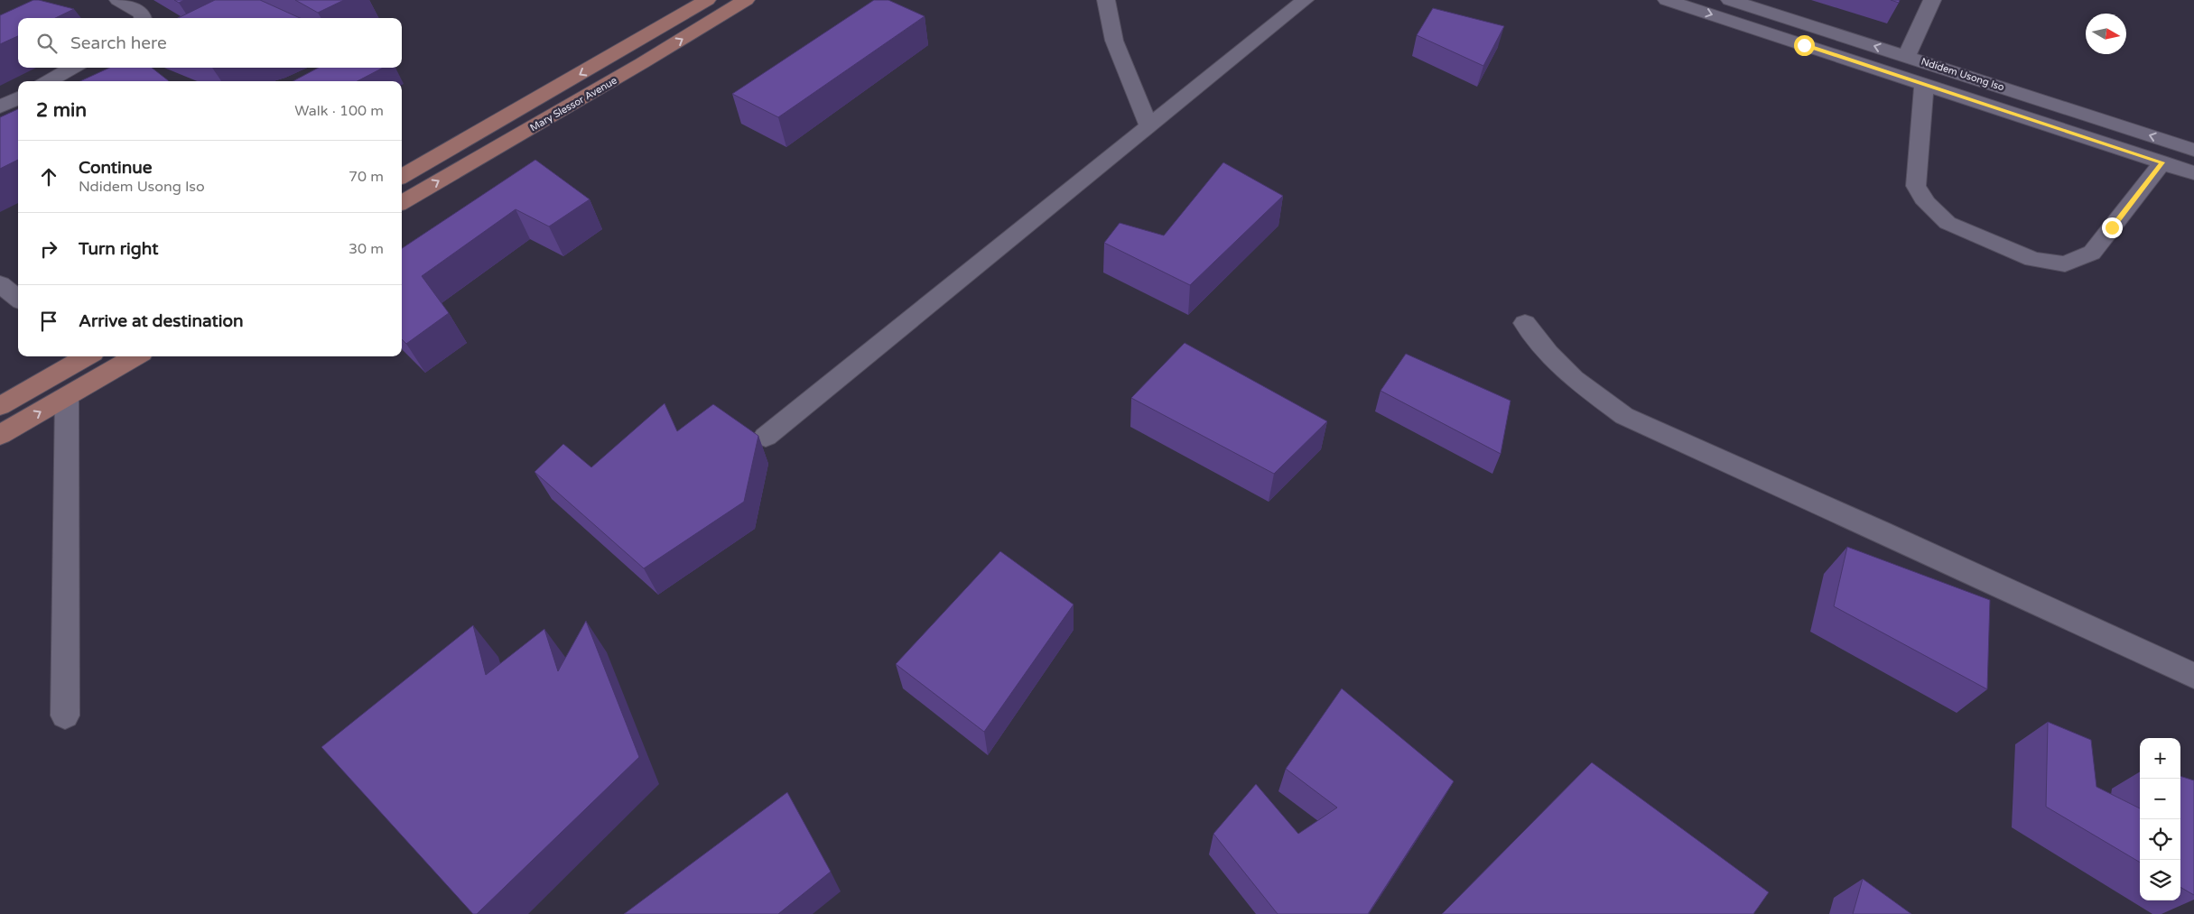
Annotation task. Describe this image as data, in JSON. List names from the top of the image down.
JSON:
{
  "streets": {
    "main road": ["Mary Slessor Avenue"],
    "street": ["Ndidem Usong Iso"]
  },
  "north": "right",
  "page": {
    "search": "Search here",
    "heading": ["2 min", "Walk · 100 m"],
    "list": [
      ["Continue", "Ndidem Usong Iso", "70 m"],
      ["Turn right", "30 m"],
      "Arrive at destination"
    ],
    "map_buttons": ["+", "−"]
  }
}
